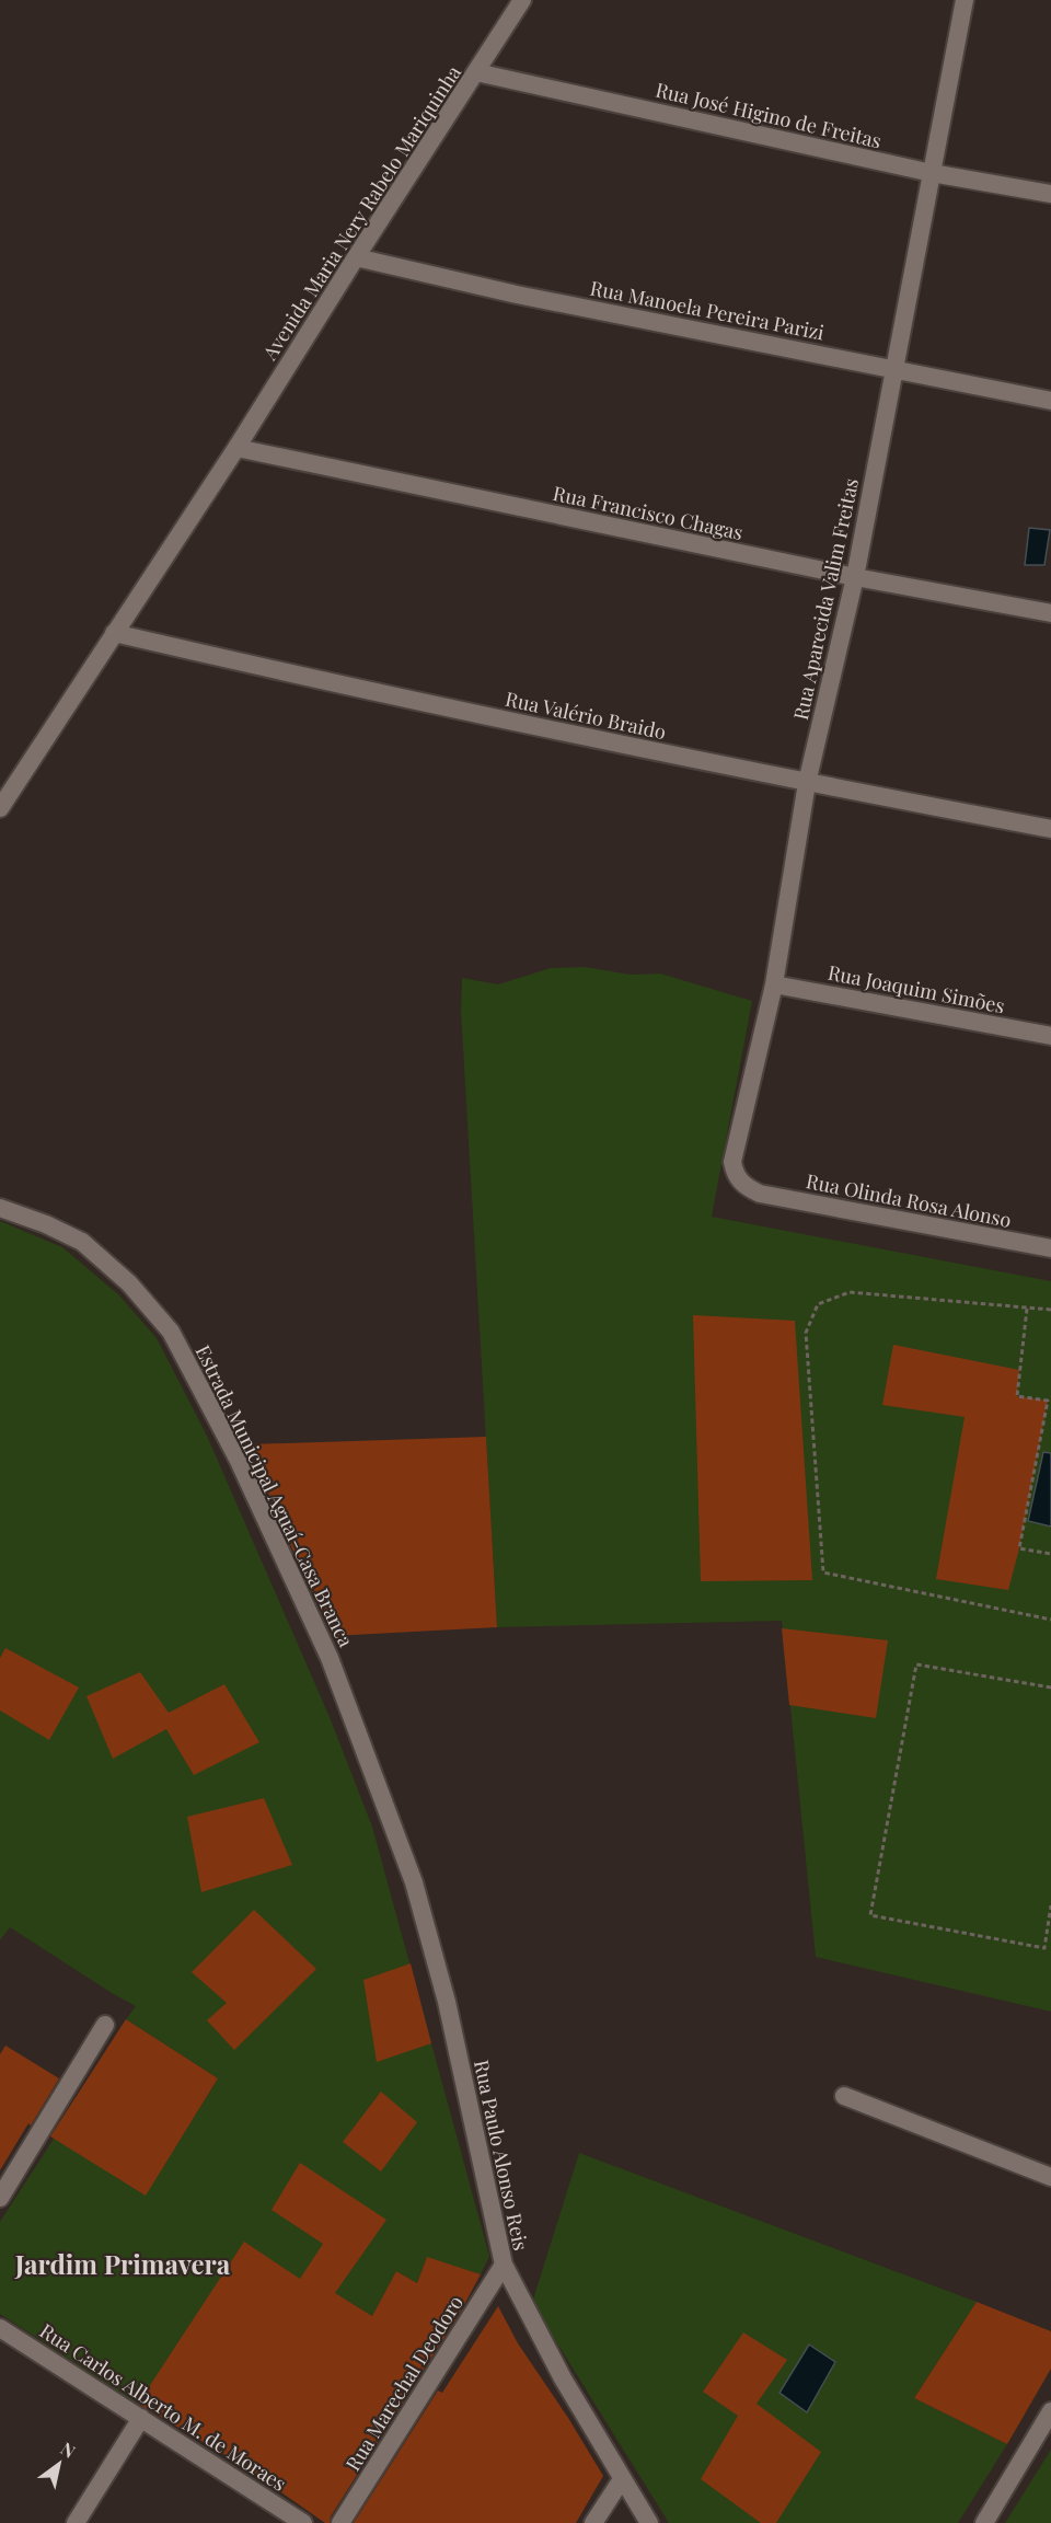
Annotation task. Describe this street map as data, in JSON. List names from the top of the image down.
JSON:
{
  "streets": {
    "street": [
      "Rua José Higino de Freitas",
      "Avenida Maria Nery Rabelo Mariquinha",
      "Rua Manoela Pereira Parizi",
      "Rua Francisco Chagas",
      "Rua Aparecida Valim Freitas",
      "Rua Valério Braido",
      "Rua Joaquim Simões",
      "Rua Olinda Rosa Alonso",
      "Estrada Municipal Aguaí-Casa Branca",
      "Rua Paulo Alonso Reis",
      "Rua Marechal Deodoro",
      "Rua Carlos Alberto M. de Moraes"
    ]
  },
  "crossings": [
    ["Rua José Higino de Freitas", "Avenida Maria Nery Rabelo Mariquinha"],
    ["Rua José Higino de Freitas", "Rua Aparecida Valim Freitas"],
    ["Avenida Maria Nery Rabelo Mariquinha", "Rua Manoela Pereira Parizi"],
    ["Avenida Maria Nery Rabelo Mariquinha", "Rua Francisco Chagas"],
    ["Avenida Maria Nery Rabelo Mariquinha", "Rua Valério Braido"],
    ["Rua Manoela Pereira Parizi", "Rua Aparecida Valim Freitas"],
    ["Rua Francisco Chagas", "Rua Aparecida Valim Freitas"],
    ["Rua Aparecida Valim Freitas", "Rua Valério Braido"],
    ["Rua Aparecida Valim Freitas", "Rua Joaquim Simões"],
    ["Rua Aparecida Valim Freitas", "Rua Olinda Rosa Alonso"],
    ["Estrada Municipal Aguaí-Casa Branca", "Rua Paulo Alonso Reis"],
    ["Rua Paulo Alonso Reis", "Rua Marechal Deodoro"]
  ],
  "districts": ["Jardim Primavera"],
  "north": "top right"
}
